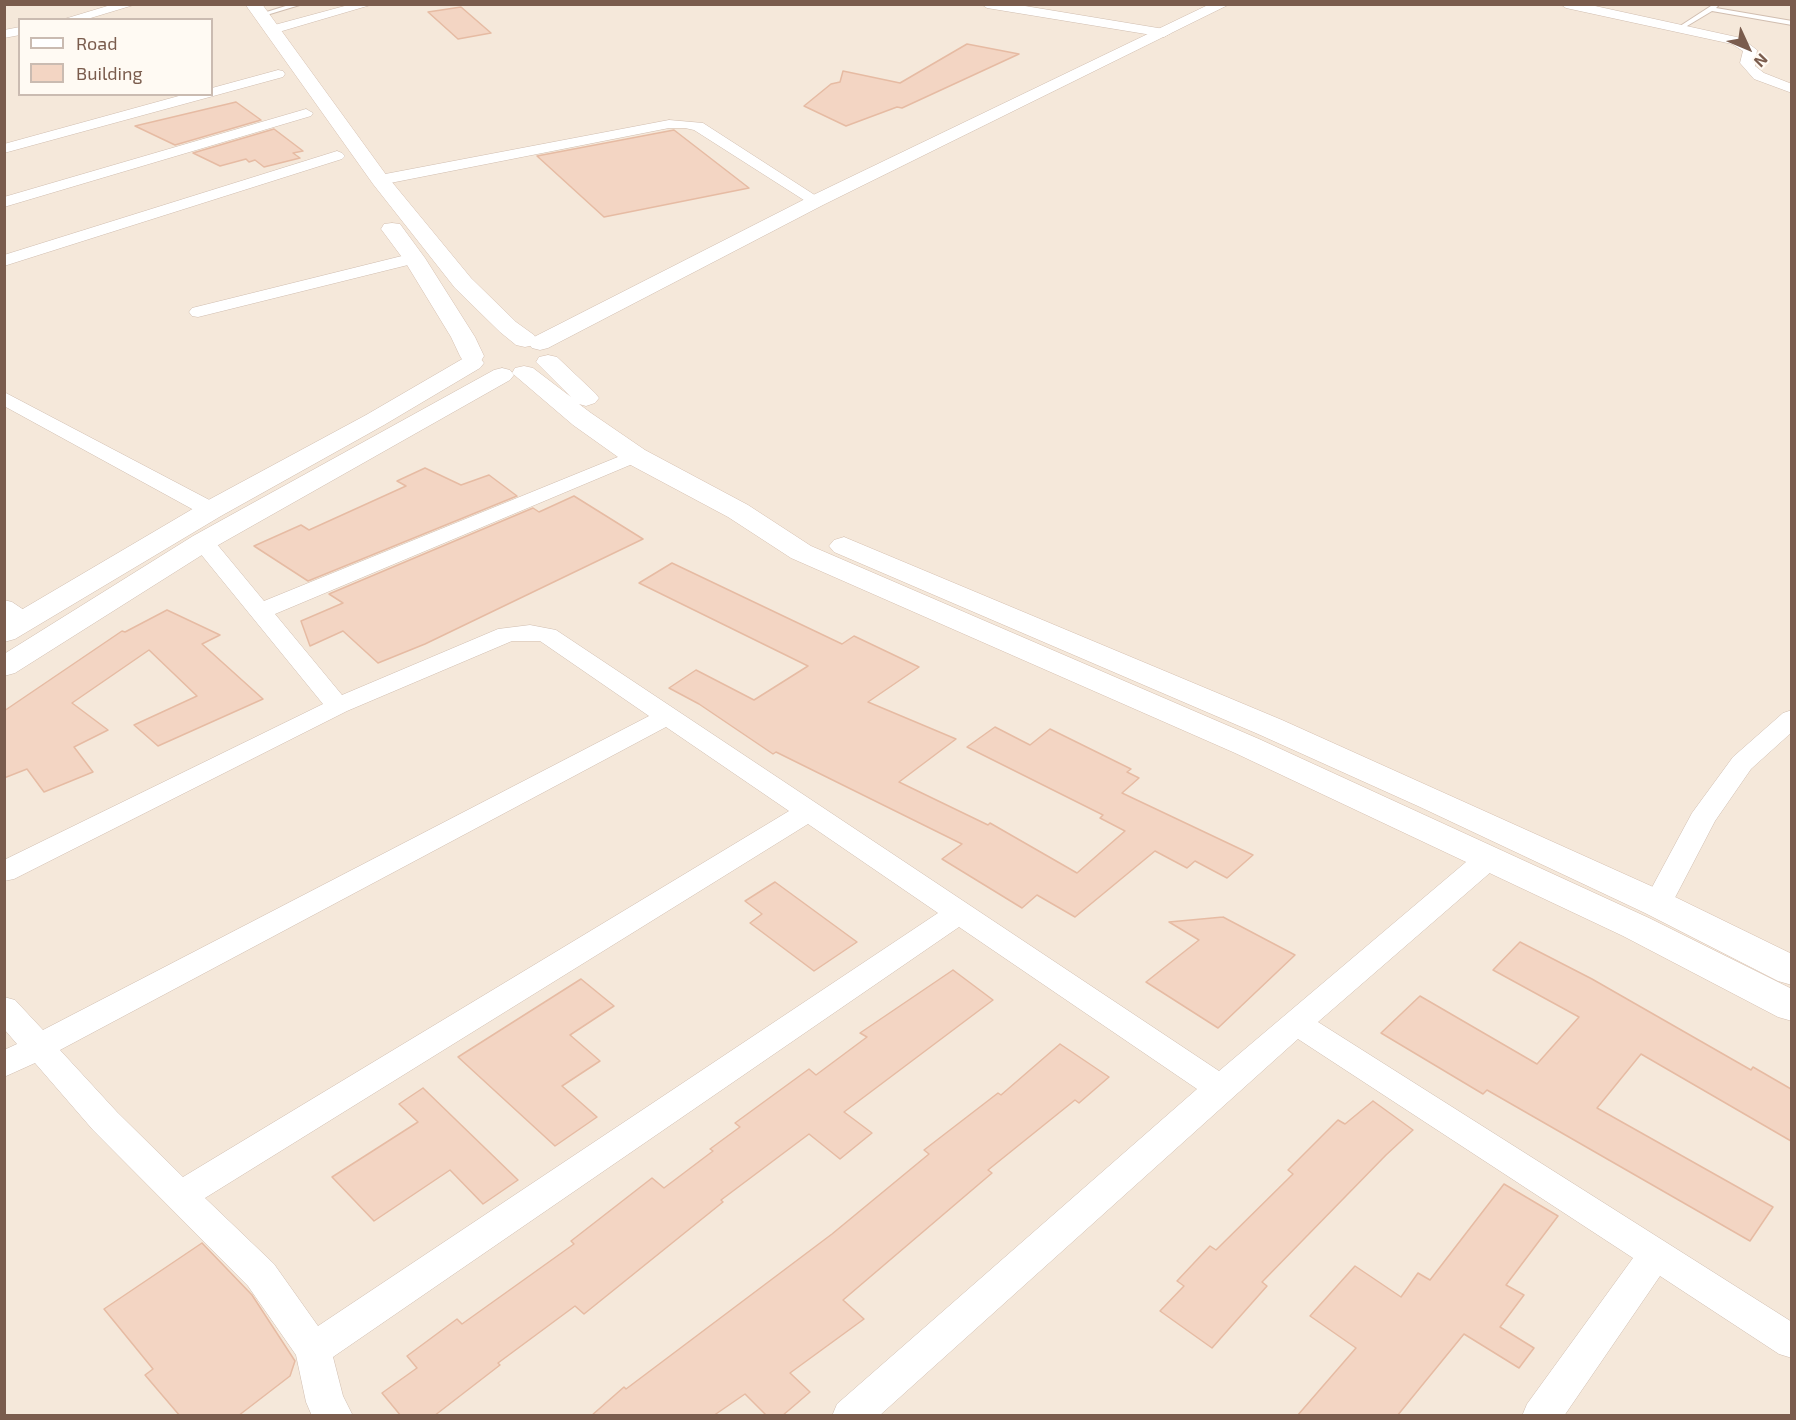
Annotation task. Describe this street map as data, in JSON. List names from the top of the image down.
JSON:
{
  "legend": ["Road", "Building"],
  "north": "bottom right"
}
